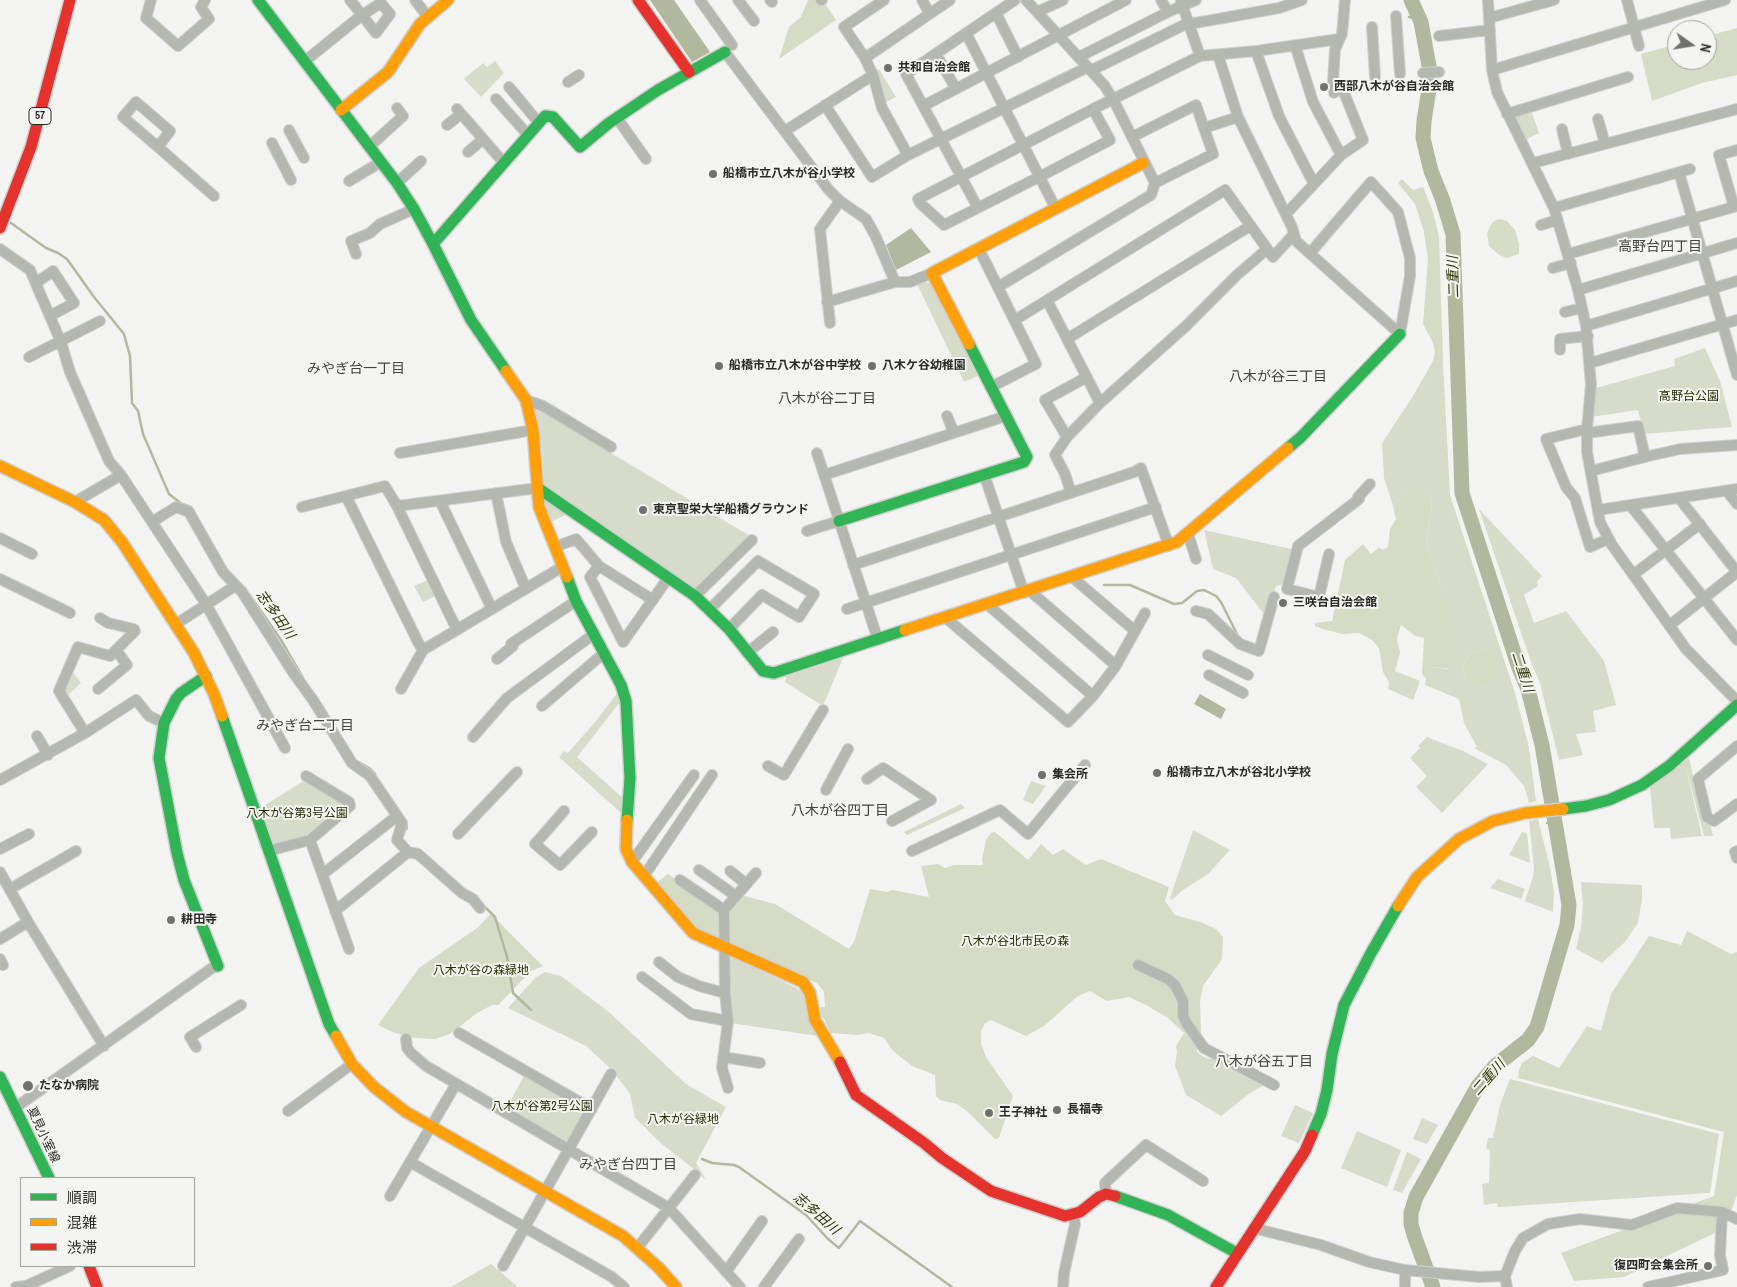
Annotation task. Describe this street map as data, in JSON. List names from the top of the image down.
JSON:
{
  "streets": {
    "street": ["57", "夏見小室線"]
  },
  "districts": [
    "高野台四丁目",
    "みやぎ台一丁目",
    "八木が谷三丁目",
    "八木が谷二丁目",
    "みやぎ台二丁目",
    "八木が谷四丁目",
    "八木が谷五丁目",
    "みやぎ台四丁目"
  ],
  "water": ["二重川", "志多田川"],
  "parks": [
    "高野台公園",
    "八木が谷第3号公園",
    "八木が谷北市民の森",
    "八木が谷の森緑地",
    "八木が谷第2号公園",
    "八木が谷緑地"
  ],
  "places": [
    "共和自治会館",
    "西部八木が谷自治会館",
    "船橋市立八木が谷小学校",
    "船橋市立八木が谷中学校",
    "八木ケ谷幼稚園",
    "東京聖栄大学船橋グラウンド",
    "三咲台自治会館",
    "船橋市立八木が谷北小学校",
    "集会所",
    "耕田寺",
    "たなか病院",
    "長福寺",
    "王子神社",
    "復四町会集会所"
  ],
  "legend": ["順調", "混雑", "渋滞"],
  "north": "right"
}
